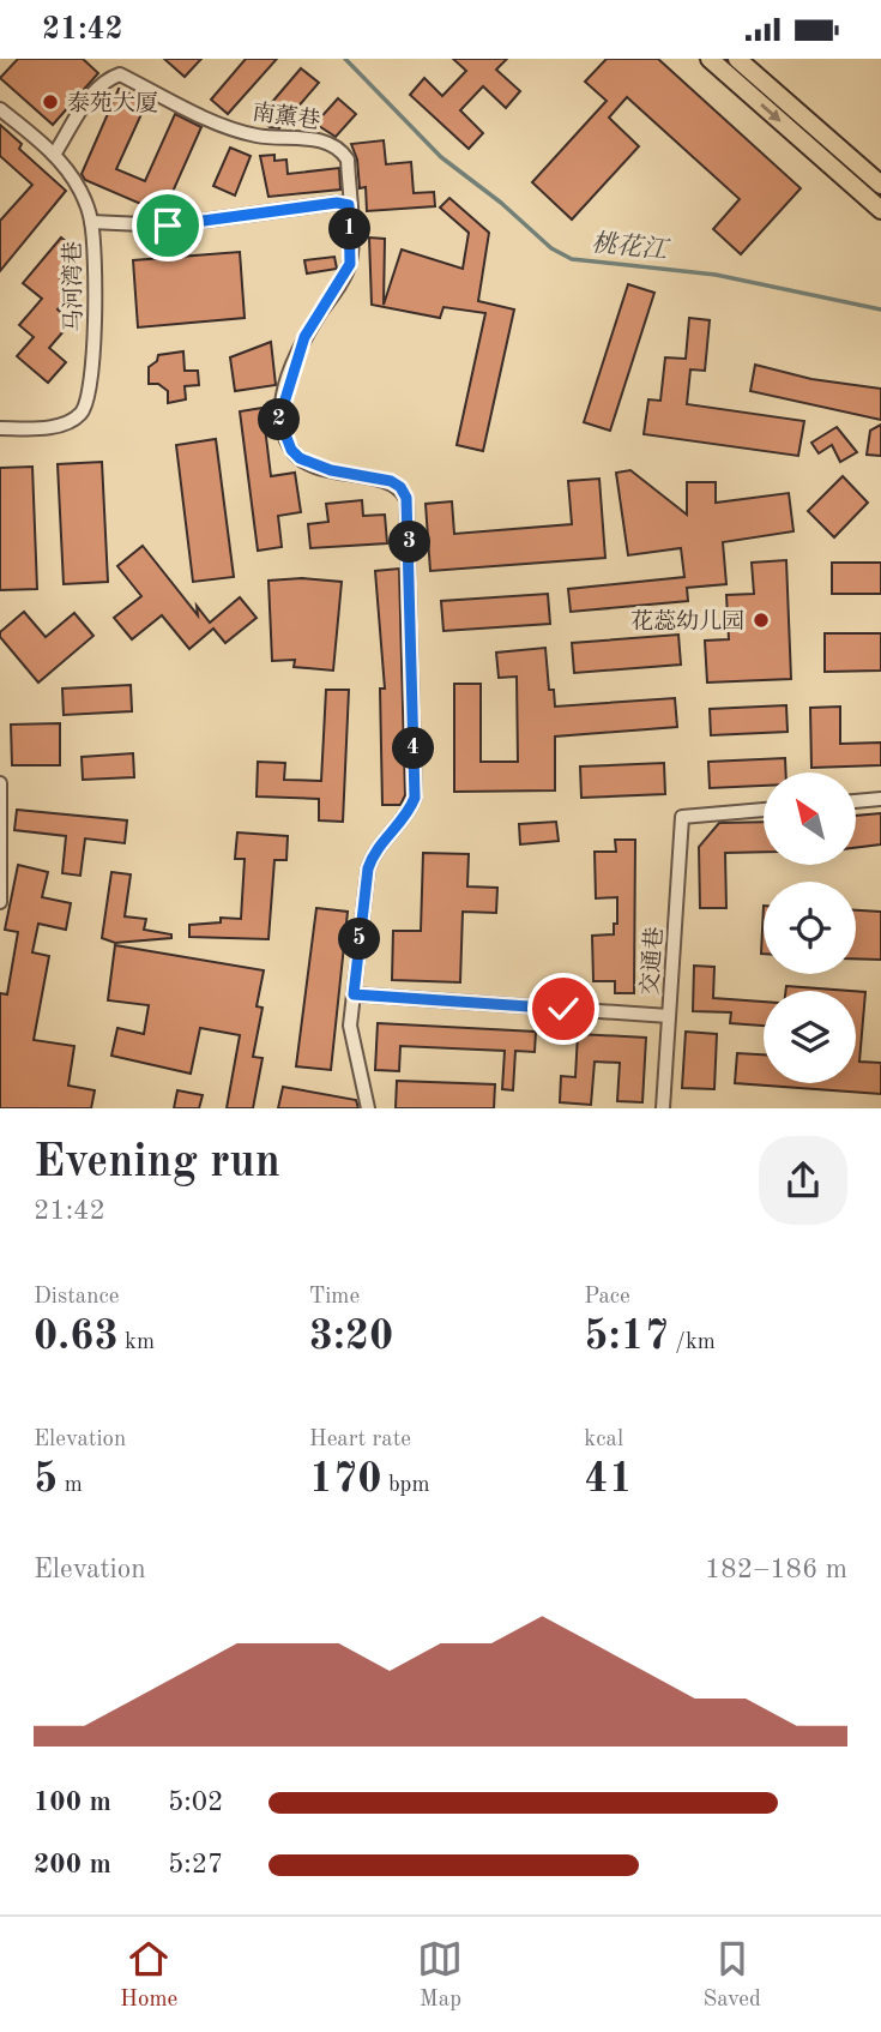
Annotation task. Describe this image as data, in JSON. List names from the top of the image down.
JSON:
{
  "streets": {
    "street": ["南薰巷", "马河湾巷", "交通巷"]
  },
  "crossings": [
    ["南薰巷", "马河湾巷"]
  ],
  "water": ["桃花江"],
  "places": ["泰苑大厦", "花蕊幼儿园"],
  "north": "top left",
  "page": {
    "status": "21:42",
    "pins": [
      "1",
      "2",
      "3",
      "4",
      "5"
    ],
    "heading": ["Evening run", "21:42"],
    "stats": [
      ["Distance", "0.63 km"],
      ["Time", "3:20"],
      ["Pace", "5:17 /km"],
      ["Elevation", "5 m"],
      ["Heart rate", "170 bpm"],
      ["kcal", "41"]
    ],
    "chart": ["Elevation", "182–186 m"],
    "list": [
      {
        "name": "100 m",
        "note": "5:02"
      },
      {
        "name": "200 m",
        "note": "5:27"
      }
    ],
    "tabs": ["Home", "Map", "Saved"]
  }
}
